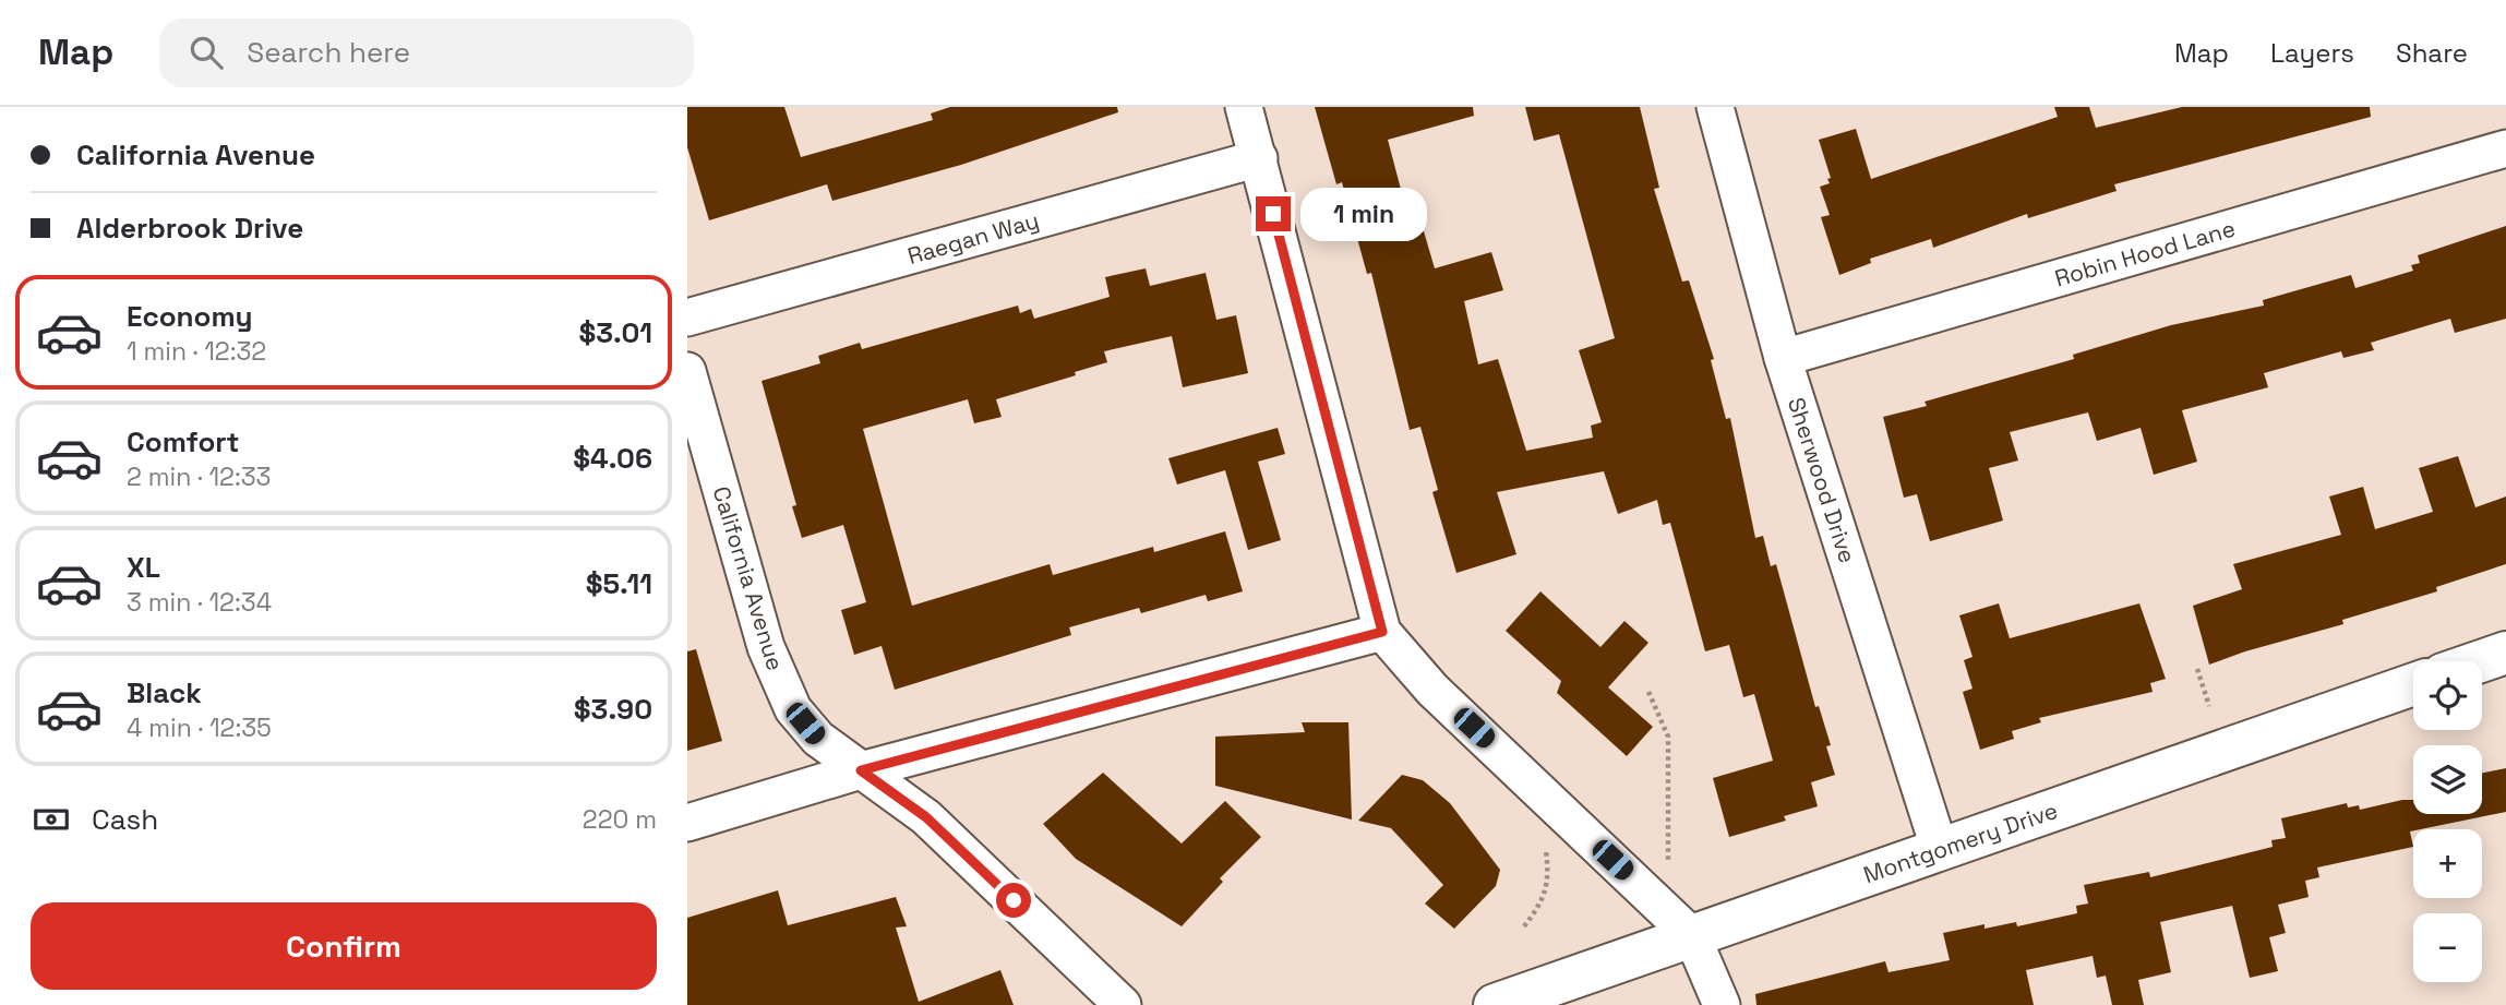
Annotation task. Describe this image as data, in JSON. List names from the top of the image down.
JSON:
{
  "streets": {
    "main road": ["Montgomery Drive"],
    "street": [
      "Raegan Way",
      "Robin Hood Lane",
      "Sherwood Drive",
      "California Avenue"
    ]
  },
  "crossings": [
    ["Robin Hood Lane", "Sherwood Drive"],
    ["Sherwood Drive", "Montgomery Drive"]
  ],
  "page": {
    "header": "Map",
    "search": "Search here",
    "nav": ["Map", "Layers", "Share"],
    "banner": ["California Avenue", "Alderbrook Drive"],
    "bubble": "1 min",
    "list": [
      {
        "name": "Economy",
        "note": "1 min · 12:32",
        "value": "$3.01"
      },
      {
        "name": "Comfort",
        "note": "2 min · 12:33",
        "value": "$4.06"
      },
      {
        "name": "XL",
        "note": "3 min · 12:34",
        "value": "$5.11"
      },
      {
        "name": "Black",
        "note": "4 min · 12:35",
        "value": "$3.90"
      }
    ],
    "map_buttons": ["+", "−"],
    "pay": ["Cash", "220 m"],
    "buttons": "Confirm"
  }
}
